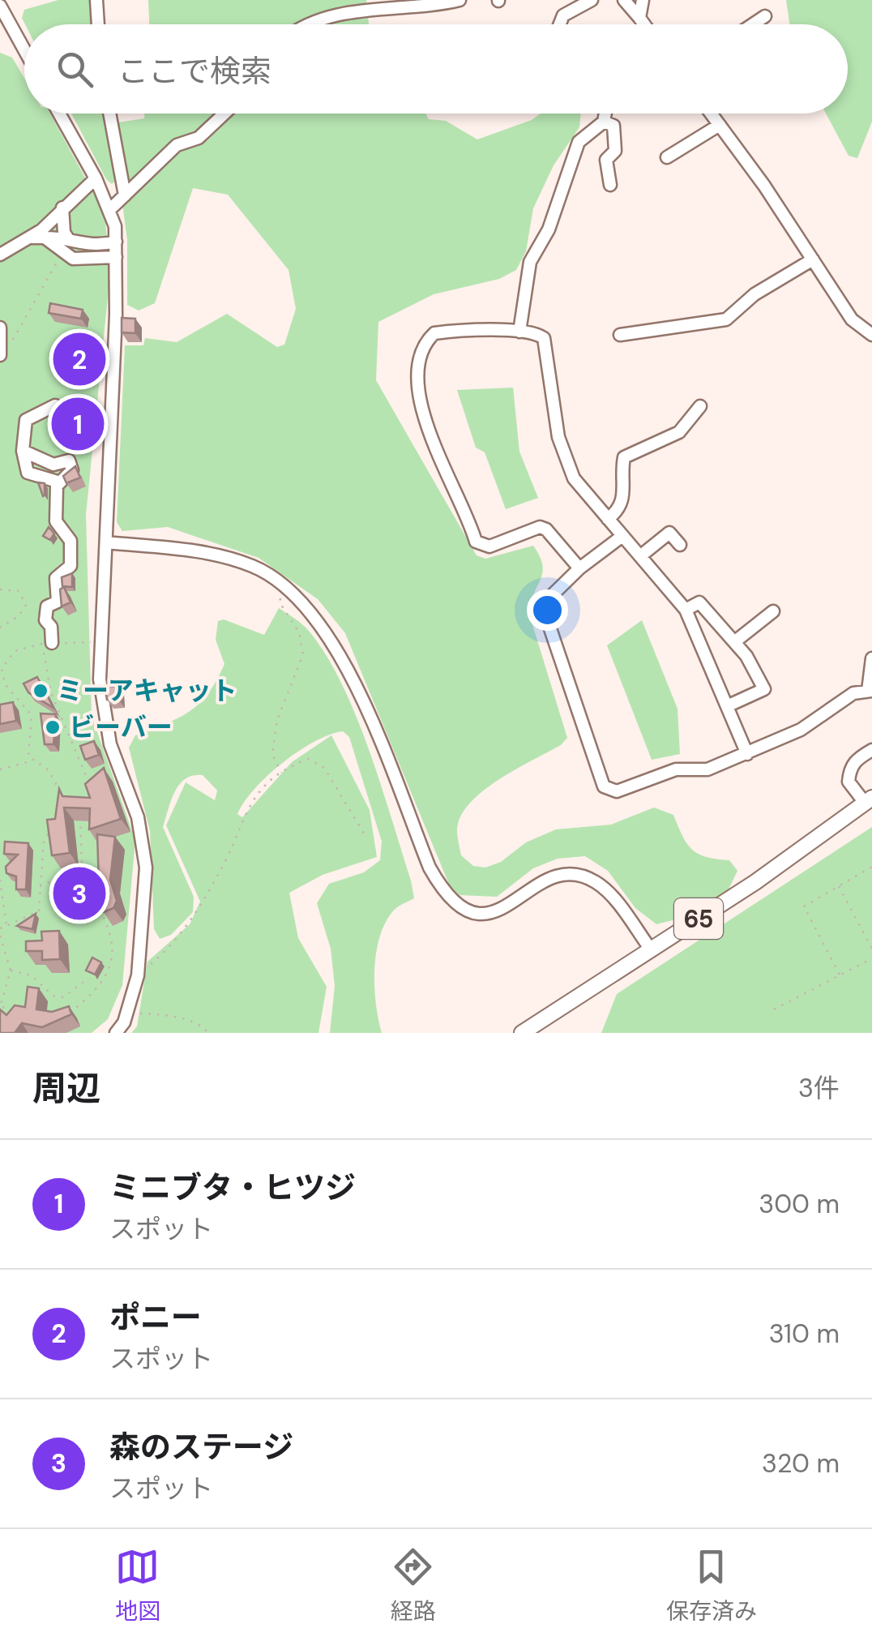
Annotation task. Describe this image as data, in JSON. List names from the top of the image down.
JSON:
{
  "streets": {
    "main road": ["65"]
  },
  "places": ["ミーアキャット", "ビーバー"],
  "page": {
    "search": "ここで検索",
    "pins": ["2", "1", "3"],
    "heading": ["周辺", "3件"],
    "list": [
      {
        "mark": "1",
        "name": "ミニブタ・ヒツジ",
        "note": "スポット",
        "value": "300 m"
      },
      {
        "mark": "2",
        "name": "ポニー",
        "note": "スポット",
        "value": "310 m"
      },
      {
        "mark": "3",
        "name": "森のステージ",
        "note": "スポット",
        "value": "320 m"
      }
    ],
    "nav": ["地図", "経路", "保存済み"]
  }
}
